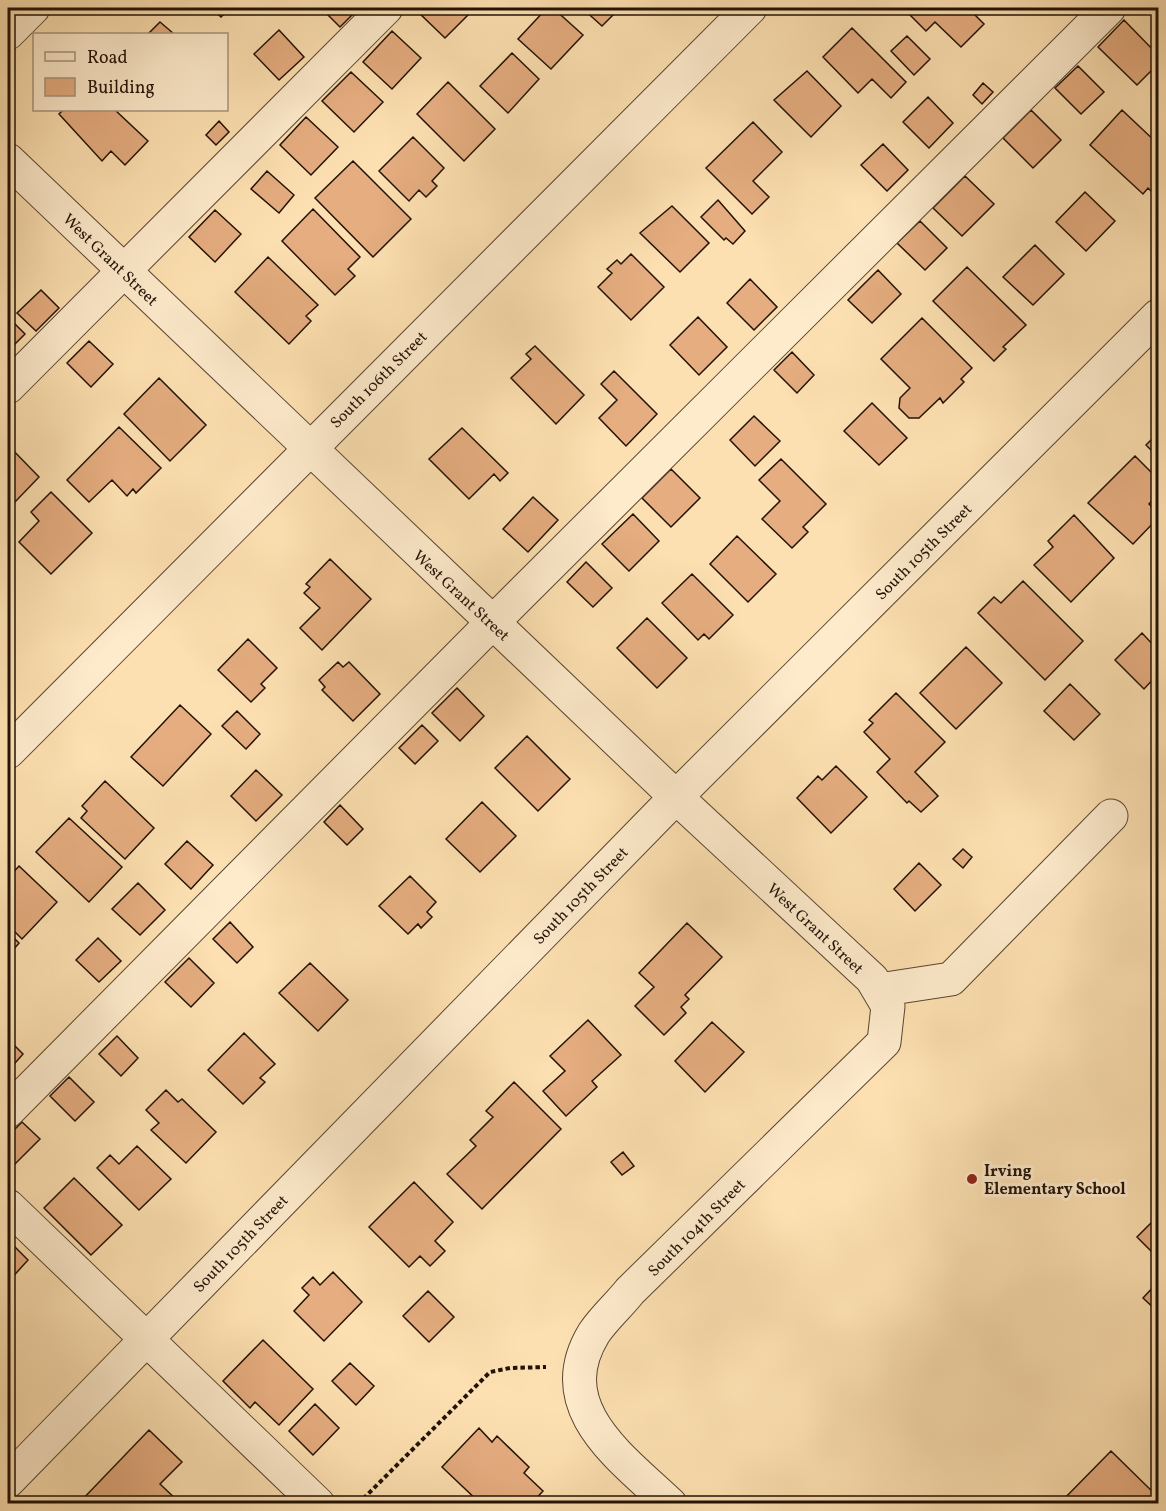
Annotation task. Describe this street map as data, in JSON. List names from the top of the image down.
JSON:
{
  "streets": {
    "street": [
      "West Grant Street",
      "South 106th Street",
      "South 105th Street",
      "South 104th Street"
    ]
  },
  "crossings": [
    ["West Grant Street", "South 106th Street"],
    ["West Grant Street", "South 105th Street"],
    ["West Grant Street", "South 104th Street"]
  ],
  "places": ["Irving Elementary School"],
  "legend": ["Road", "Building"]
}
